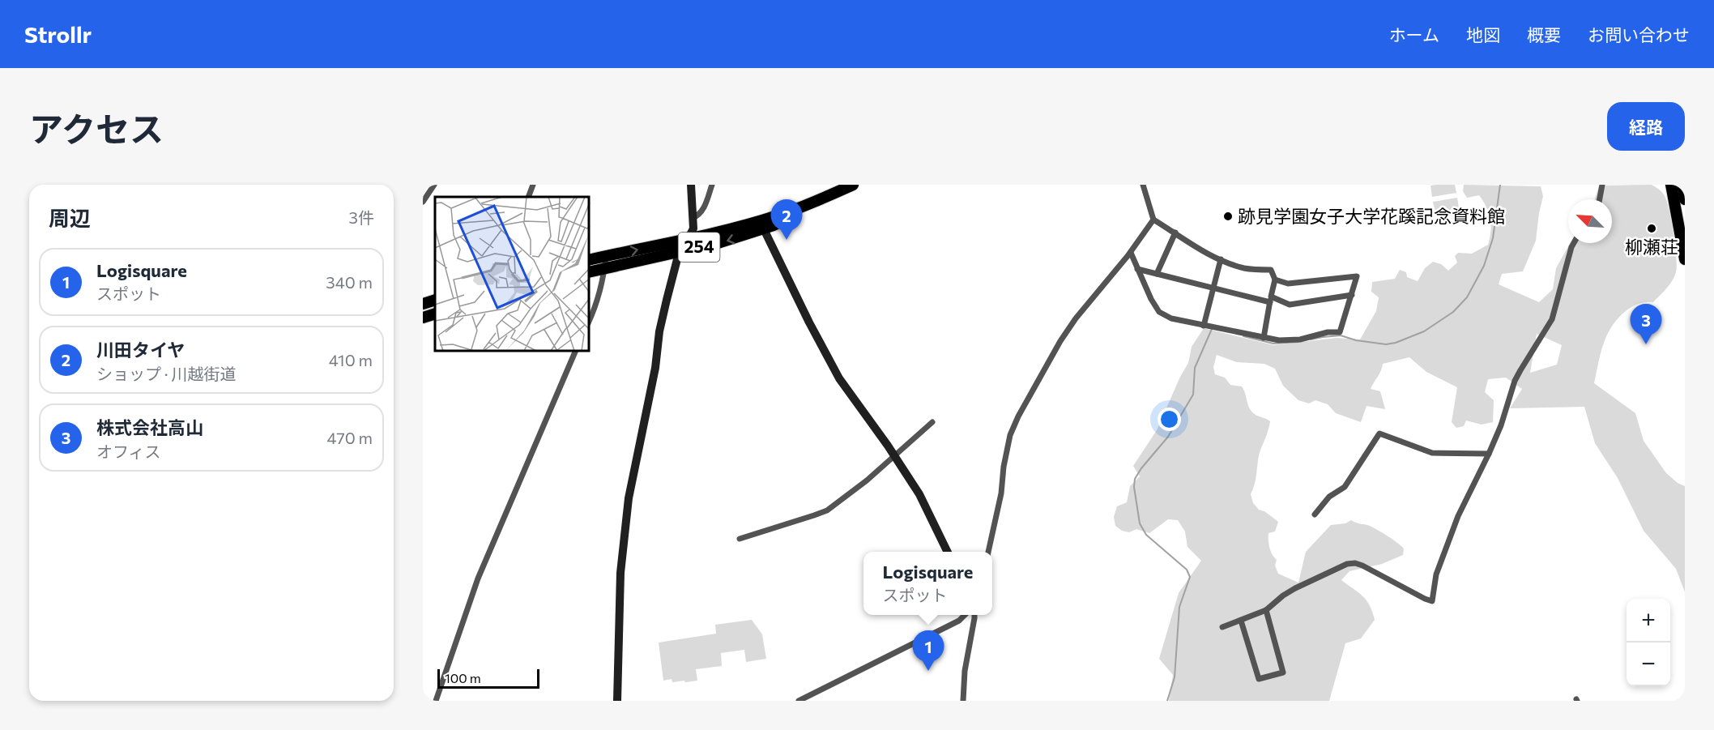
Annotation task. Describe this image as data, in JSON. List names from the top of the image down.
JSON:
{
  "streets": {
    "highway": ["254"]
  },
  "places": ["跡見学園女子大学花蹊記念資料館", "柳瀬荘"],
  "scale_bar": "100 m",
  "north": "top left",
  "page": {
    "header": "Strollr",
    "nav": [
      "ホーム",
      "地図",
      "概要",
      "お問い合わせ"
    ],
    "title": "アクセス",
    "buttons": "経路",
    "heading": ["周辺", "3件"],
    "pins": ["2", "3", "1"],
    "list": [
      {
        "mark": "1",
        "name": "Logisquare",
        "note": "スポット",
        "value": "340 m"
      },
      {
        "mark": "2",
        "name": "川田タイヤ",
        "note": "ショップ · 川越街道",
        "value": "410 m"
      },
      {
        "mark": "3",
        "name": "株式会社高山",
        "note": "オフィス",
        "value": "470 m"
      }
    ],
    "popup": ["Logisquare", "スポット"],
    "map_buttons": ["+", "−"],
    "scale": "100 m"
  }
}
